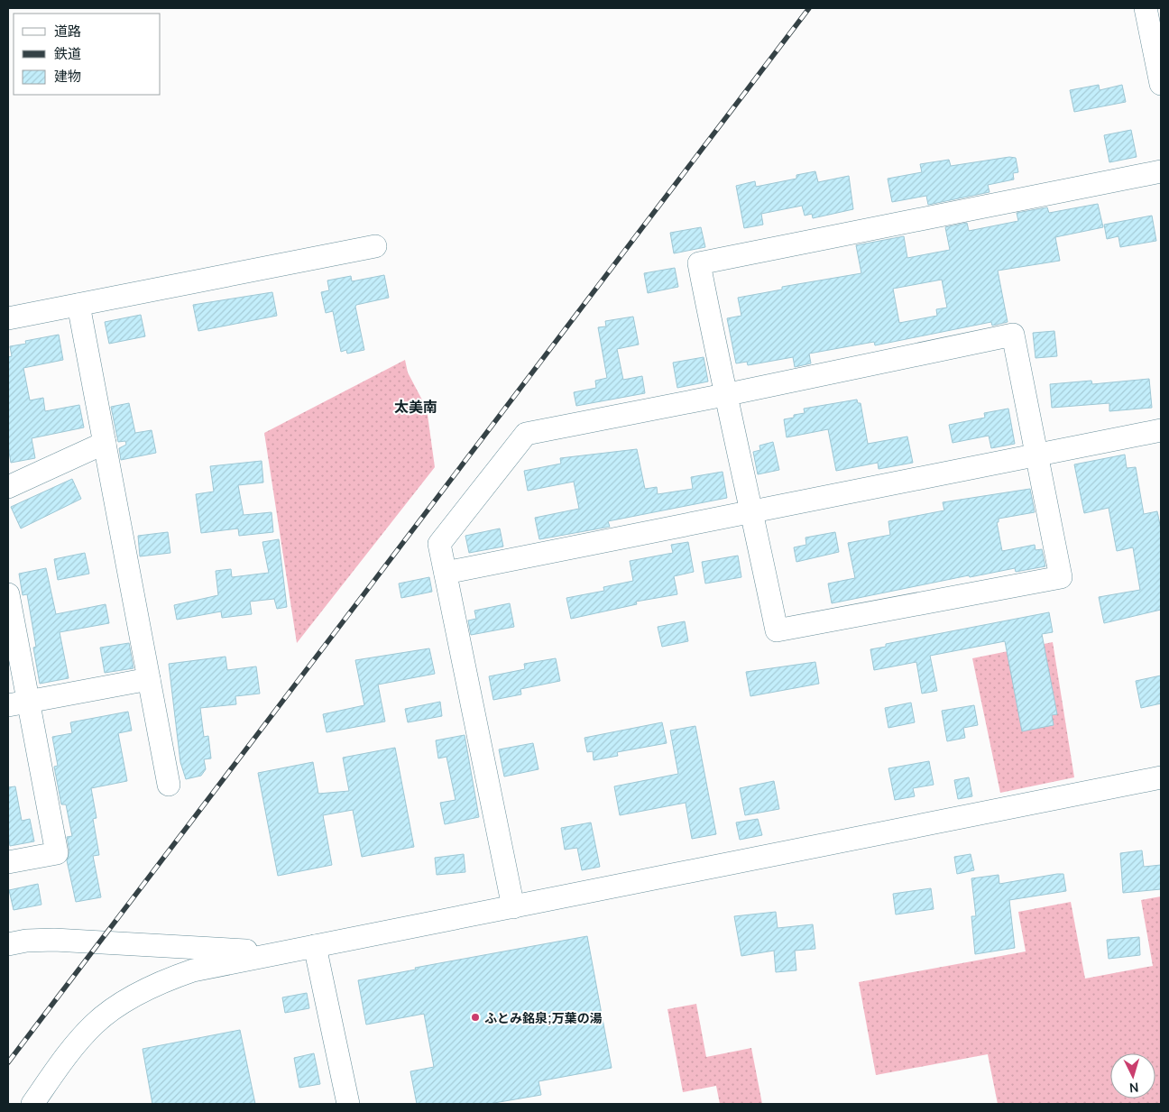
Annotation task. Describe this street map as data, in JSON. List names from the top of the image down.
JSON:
{
  "districts": ["太美南"],
  "places": ["ふとみ銘泉;万葉の湯"],
  "legend": ["道路", "鉄道", "建物"],
  "north": "bottom"
}
